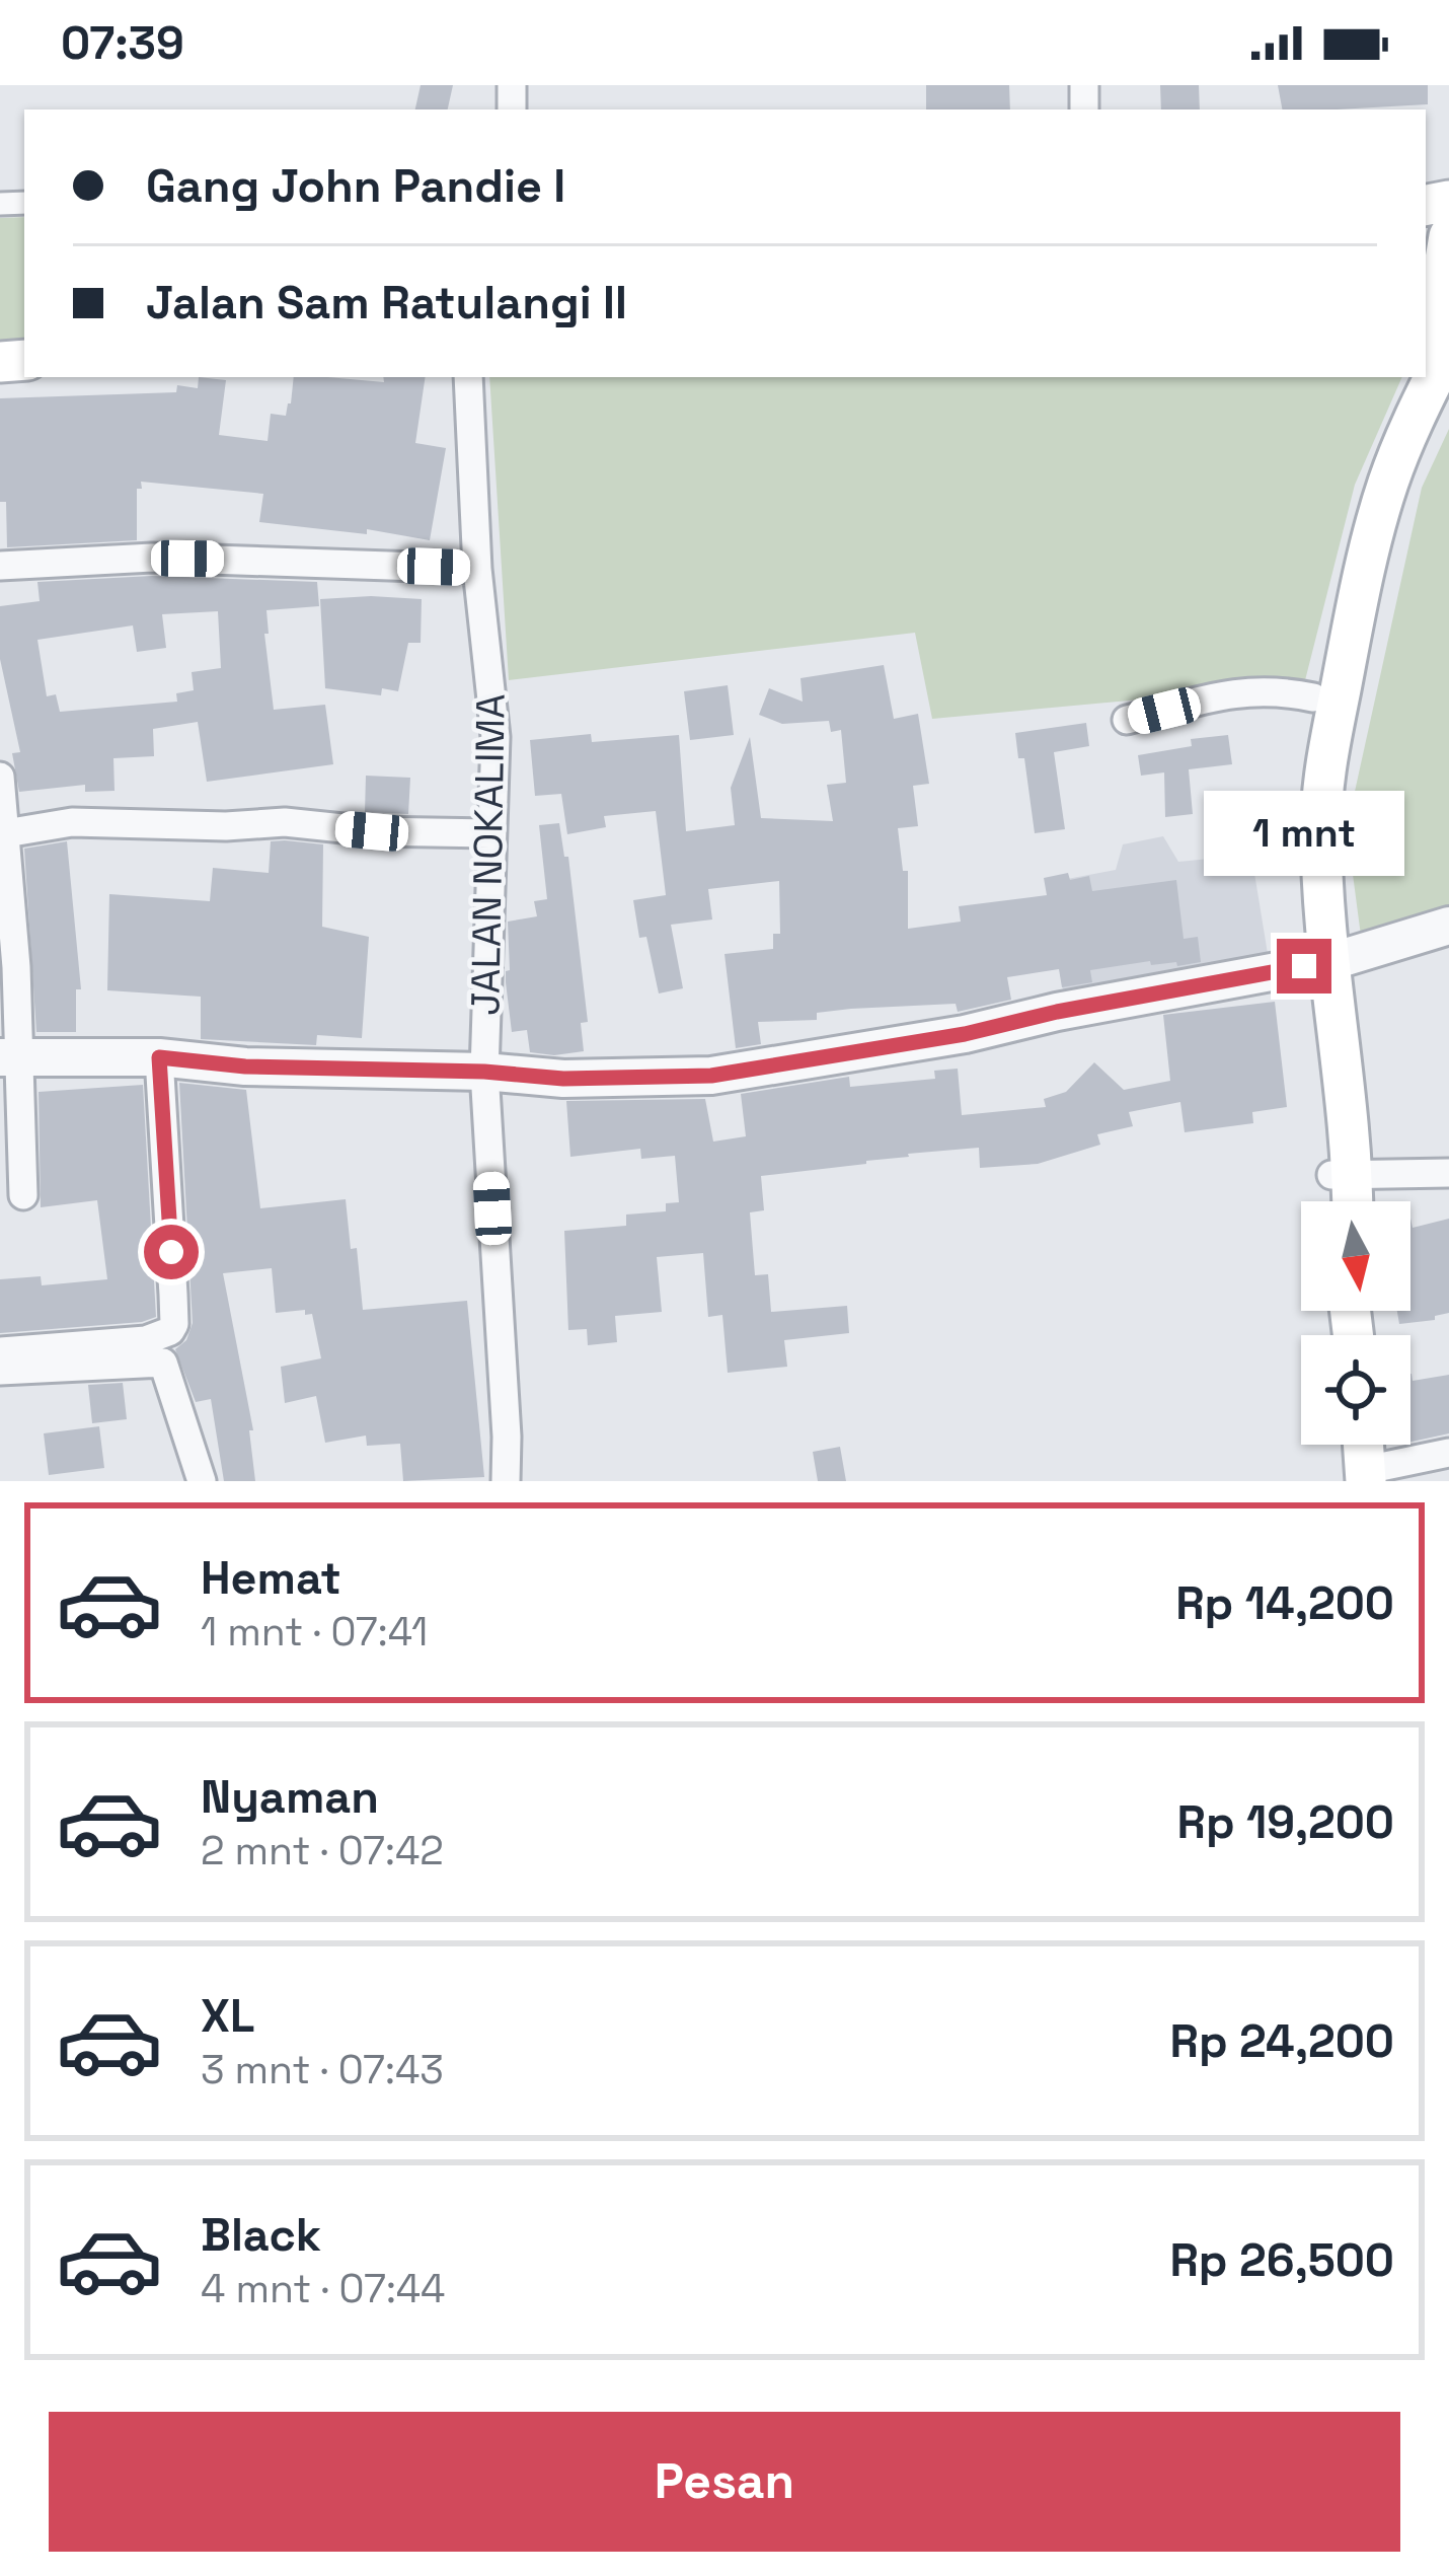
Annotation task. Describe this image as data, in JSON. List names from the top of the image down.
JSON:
{
  "streets": {
    "street": ["JALAN NOKALIMA"]
  },
  "north": "bottom",
  "page": {
    "status": "07:39",
    "banner": ["Gang John Pandie I", "Jalan Sam Ratulangi II"],
    "bubble": "1 mnt",
    "list": [
      {
        "name": "Hemat",
        "note": "1 mnt · 07:41",
        "value": "Rp 14,200"
      },
      {
        "name": "Nyaman",
        "note": "2 mnt · 07:42",
        "value": "Rp 19,200"
      },
      {
        "name": "XL",
        "note": "3 mnt · 07:43",
        "value": "Rp 24,200"
      },
      {
        "name": "Black",
        "note": "4 mnt · 07:44",
        "value": "Rp 26,500"
      }
    ],
    "buttons": "Pesan"
  }
}
